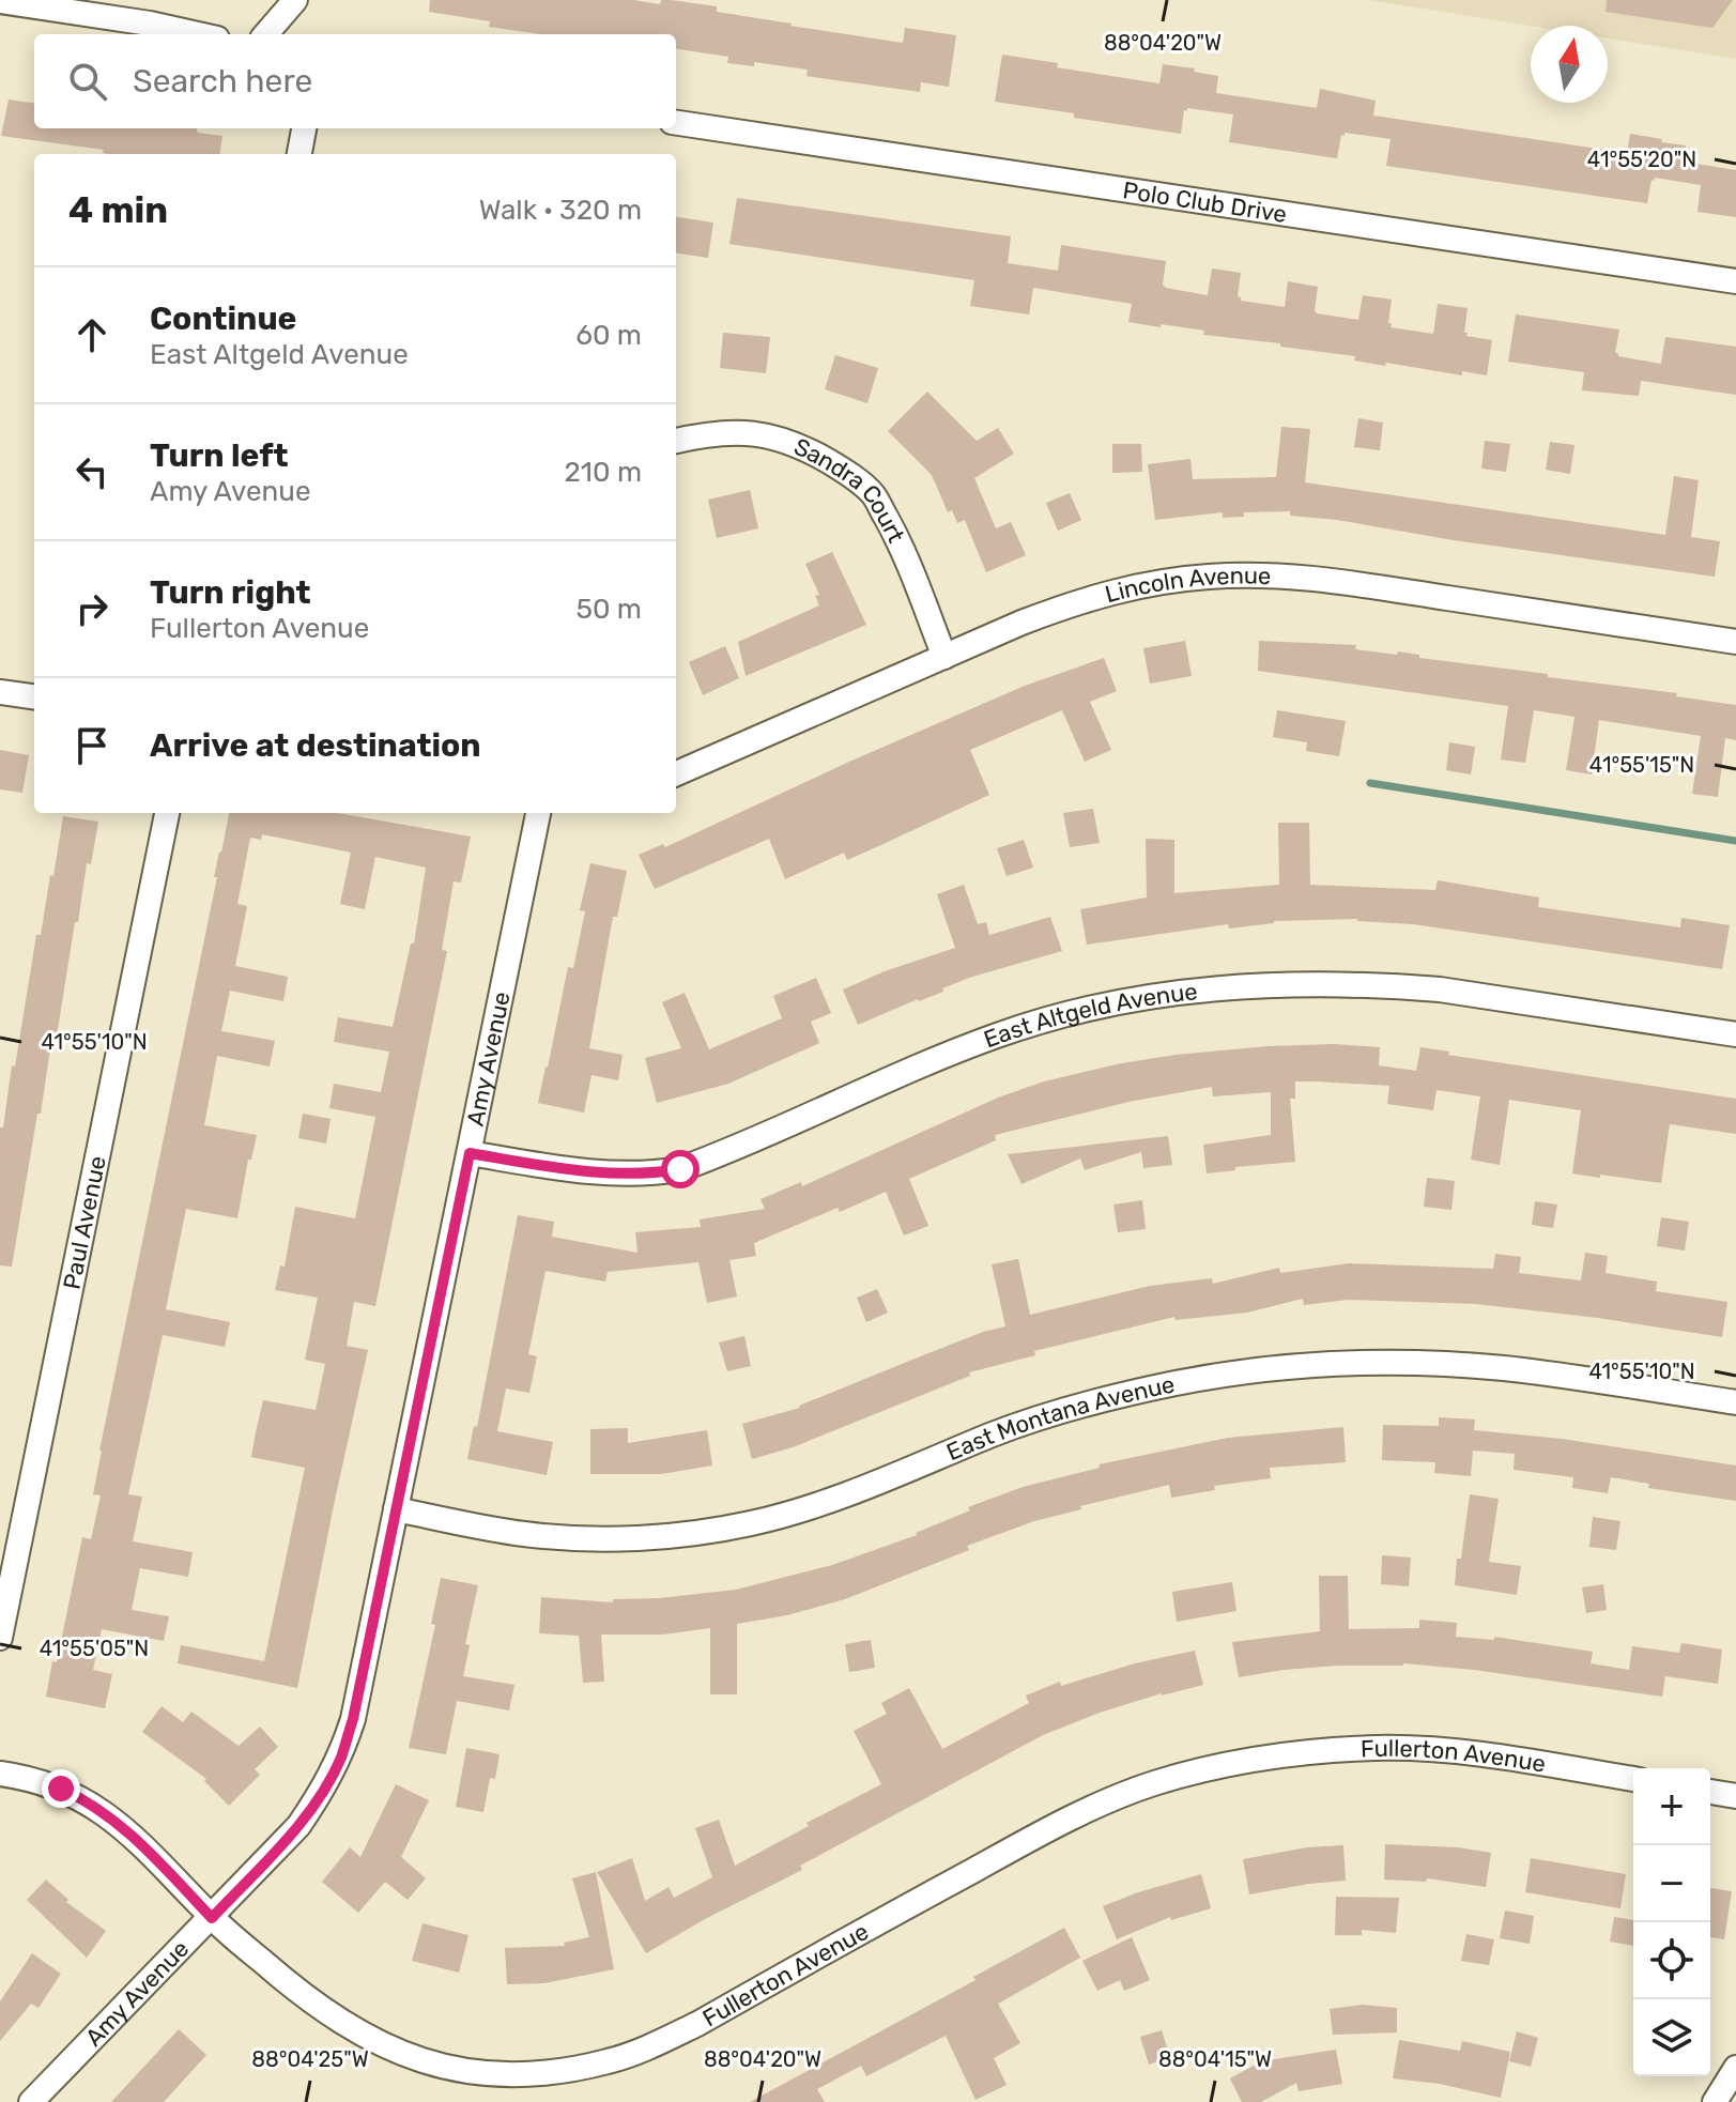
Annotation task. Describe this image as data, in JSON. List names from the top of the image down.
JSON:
{
  "streets": {
    "street": [
      "Polo Club Drive",
      "Sandra Court",
      "Lincoln Avenue",
      "East Altgeld Avenue",
      "Amy Avenue",
      "Paul Avenue",
      "East Montana Avenue",
      "Fullerton Avenue"
    ]
  },
  "crossings": [
    ["Sandra Court", "Lincoln Avenue"],
    ["East Altgeld Avenue", "Amy Avenue"],
    ["Amy Avenue", "East Montana Avenue"],
    ["Amy Avenue", "Fullerton Avenue"]
  ],
  "north": "top",
  "page": {
    "search": "Search here",
    "heading": ["4 min", "Walk · 320 m"],
    "list": [
      ["Continue", "East Altgeld Avenue", "60 m"],
      ["Turn left", "Amy Avenue", "210 m"],
      ["Turn right", "Fullerton Avenue", "50 m"],
      "Arrive at destination"
    ],
    "map_buttons": ["+", "−"]
  },
  "coordinates": [
    "88°04'20\"W",
    "41°55'20\"N",
    "41°55'15\"N",
    "41°55'10\"N",
    "41°55'05\"N",
    "88°04'25\"W",
    "88°04'15\"W"
  ]
}
